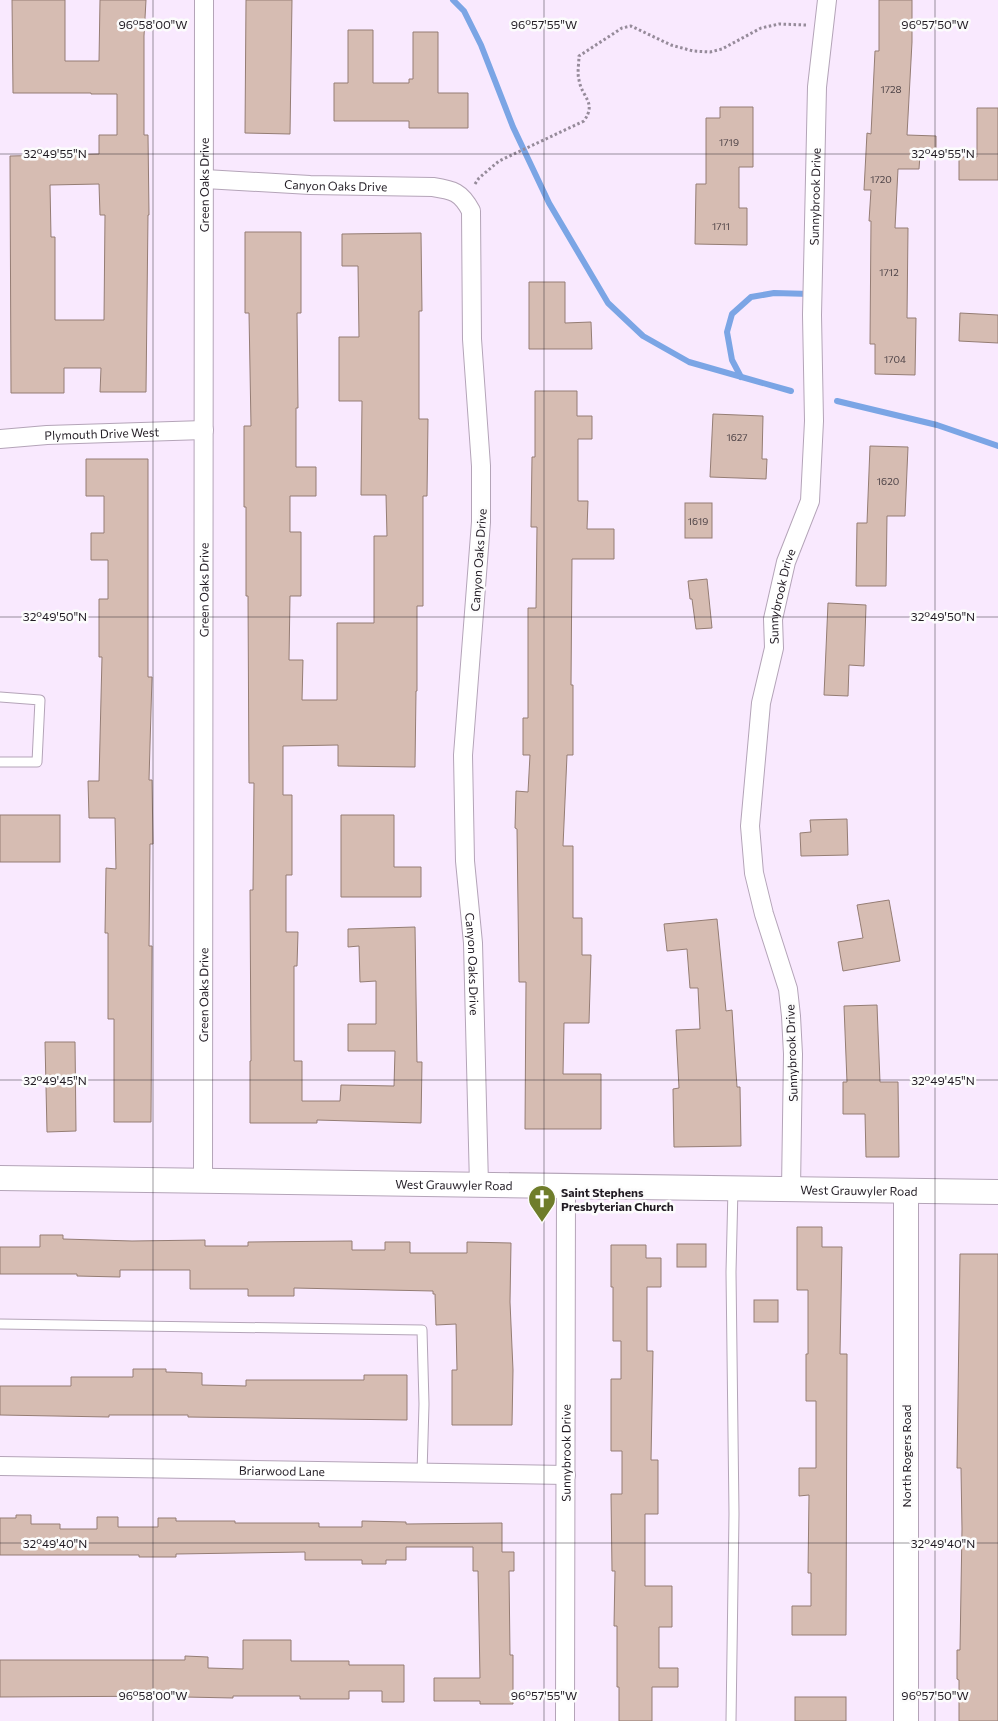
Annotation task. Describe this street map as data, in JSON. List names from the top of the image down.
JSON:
{
  "streets": {
    "main road": ["West Grauwyler Road", "North Rogers Road"],
    "street": [
      "Green Oaks Drive",
      "Canyon Oaks Drive",
      "Sunnybrook Drive",
      "Plymouth Drive West",
      "Briarwood Lane"
    ]
  },
  "crossings": [
    ["Green Oaks Drive", "Canyon Oaks Drive"],
    ["Green Oaks Drive", "Plymouth Drive West"],
    ["Green Oaks Drive", "West Grauwyler Road"],
    ["Canyon Oaks Drive", "West Grauwyler Road"],
    ["Sunnybrook Drive", "West Grauwyler Road"],
    ["Sunnybrook Drive", "Briarwood Lane"],
    ["West Grauwyler Road", "North Rogers Road"]
  ],
  "places": {
    "church": ["Saint Stephens Presbyterian Church"]
  },
  "house_numbers": [
    "1728",
    "1719",
    "1720",
    "1711",
    "1712",
    "1704",
    "1627",
    "1620",
    "1619"
  ],
  "coordinates": [
    "96°58'00\"W",
    "96°57'55\"W",
    "96°57'50\"W",
    "32°49'55\"N",
    "32°49'50\"N",
    "32°49'45\"N",
    "32°49'40\"N"
  ]
}
